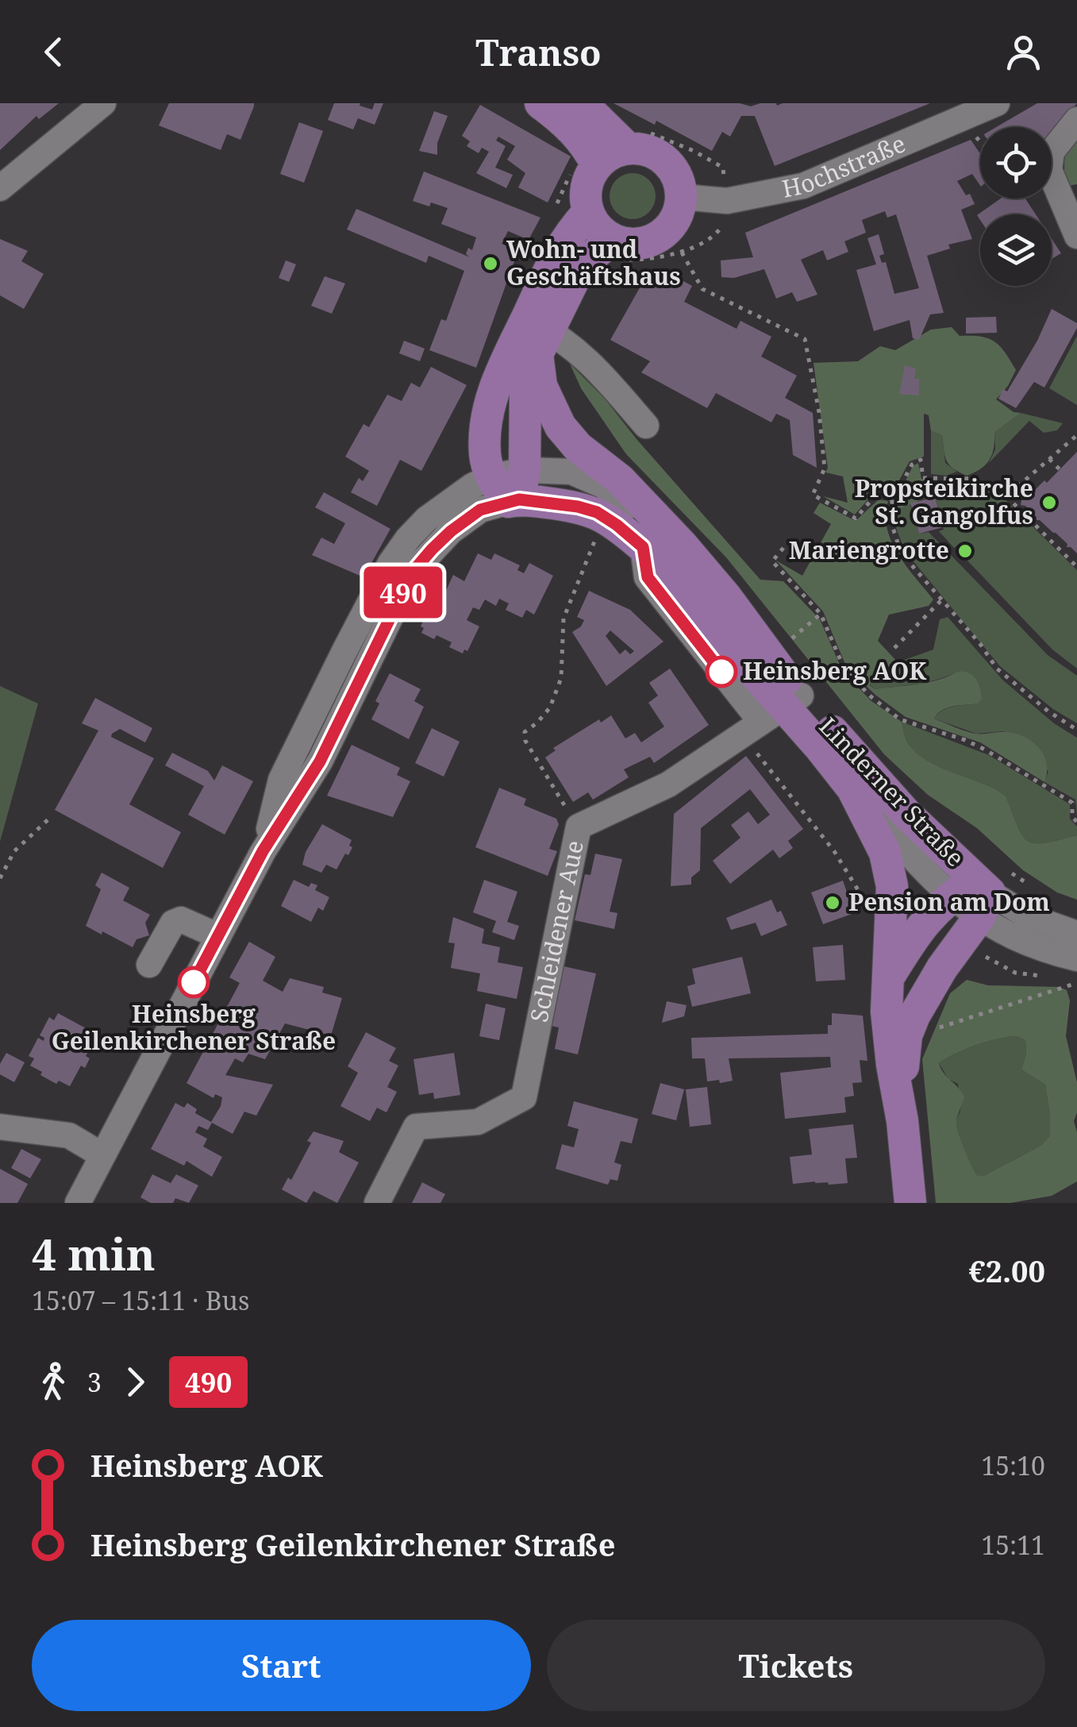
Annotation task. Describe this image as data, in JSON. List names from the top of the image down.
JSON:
{
  "streets": {
    "main road": ["Linderner Straße"],
    "street": ["Hochstraße", "Schleidener Aue"]
  },
  "crossings": [
    ["Linderner Straße", "Schleidener Aue"]
  ],
  "places": [
    "Wohn- und Geschäftshaus",
    "Propsteikirche St. Gangolfus",
    "Mariengrotte",
    "Heinsberg AOK",
    "Pension am Dom",
    "Heinsberg Geilenkirchener Straße"
  ],
  "lines": ["bus line 490"],
  "page": {
    "header": "Transo",
    "on_map": "490",
    "heading": ["4 min", "15:07 – 15:11 · Bus", "€2.00"],
    "legs": ["3", "490"],
    "list": [
      {
        "name": "Heinsberg AOK",
        "value": "15:10"
      },
      {
        "name": "Heinsberg Geilenkirchener Straße",
        "value": "15:11"
      }
    ],
    "buttons": ["Start", "Tickets"]
  }
}
